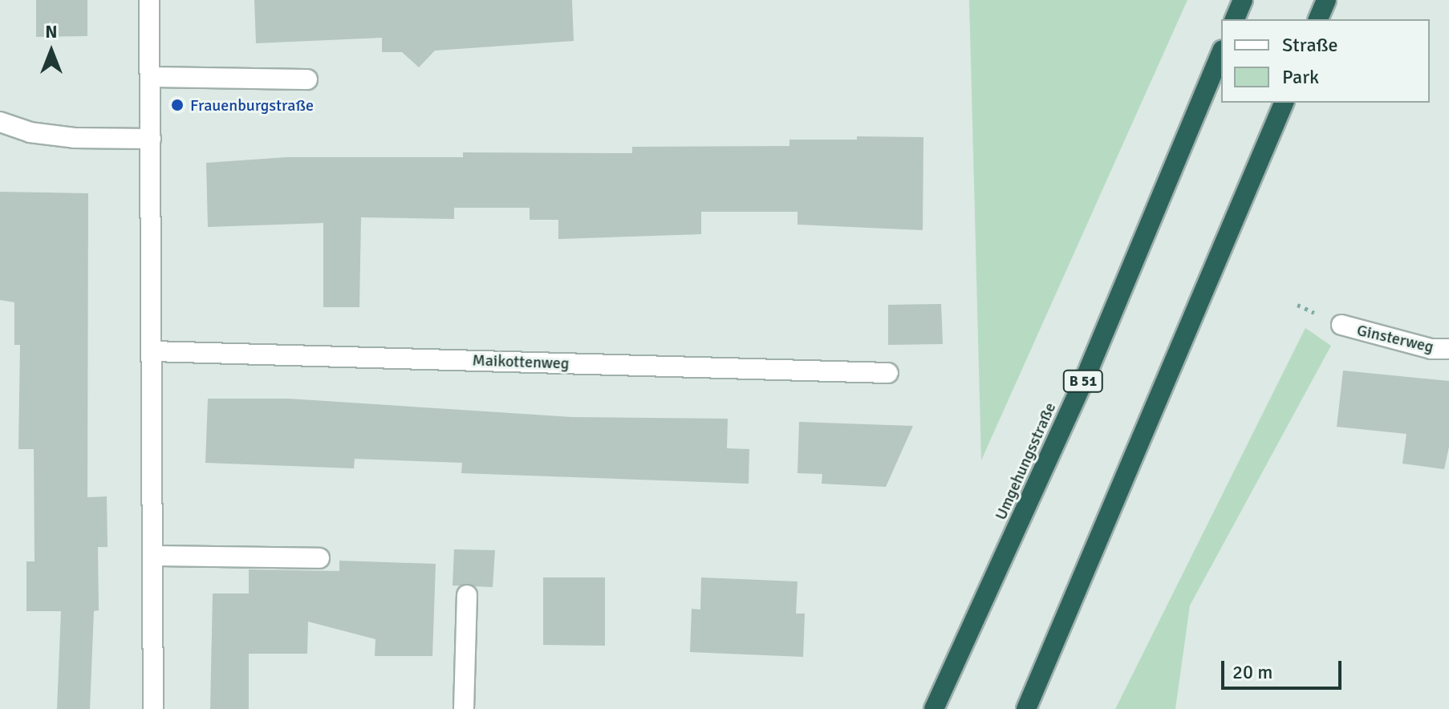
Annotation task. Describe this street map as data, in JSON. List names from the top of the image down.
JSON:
{
  "streets": {
    "highway": ["B 51", "Umgehungsstraße"],
    "street": ["Ginsterweg", "Maikottenweg"]
  },
  "places": ["Frauenburgstraße"],
  "legend": ["Straße", "Park"],
  "scale_bar": "20 m",
  "north": "top"
}
